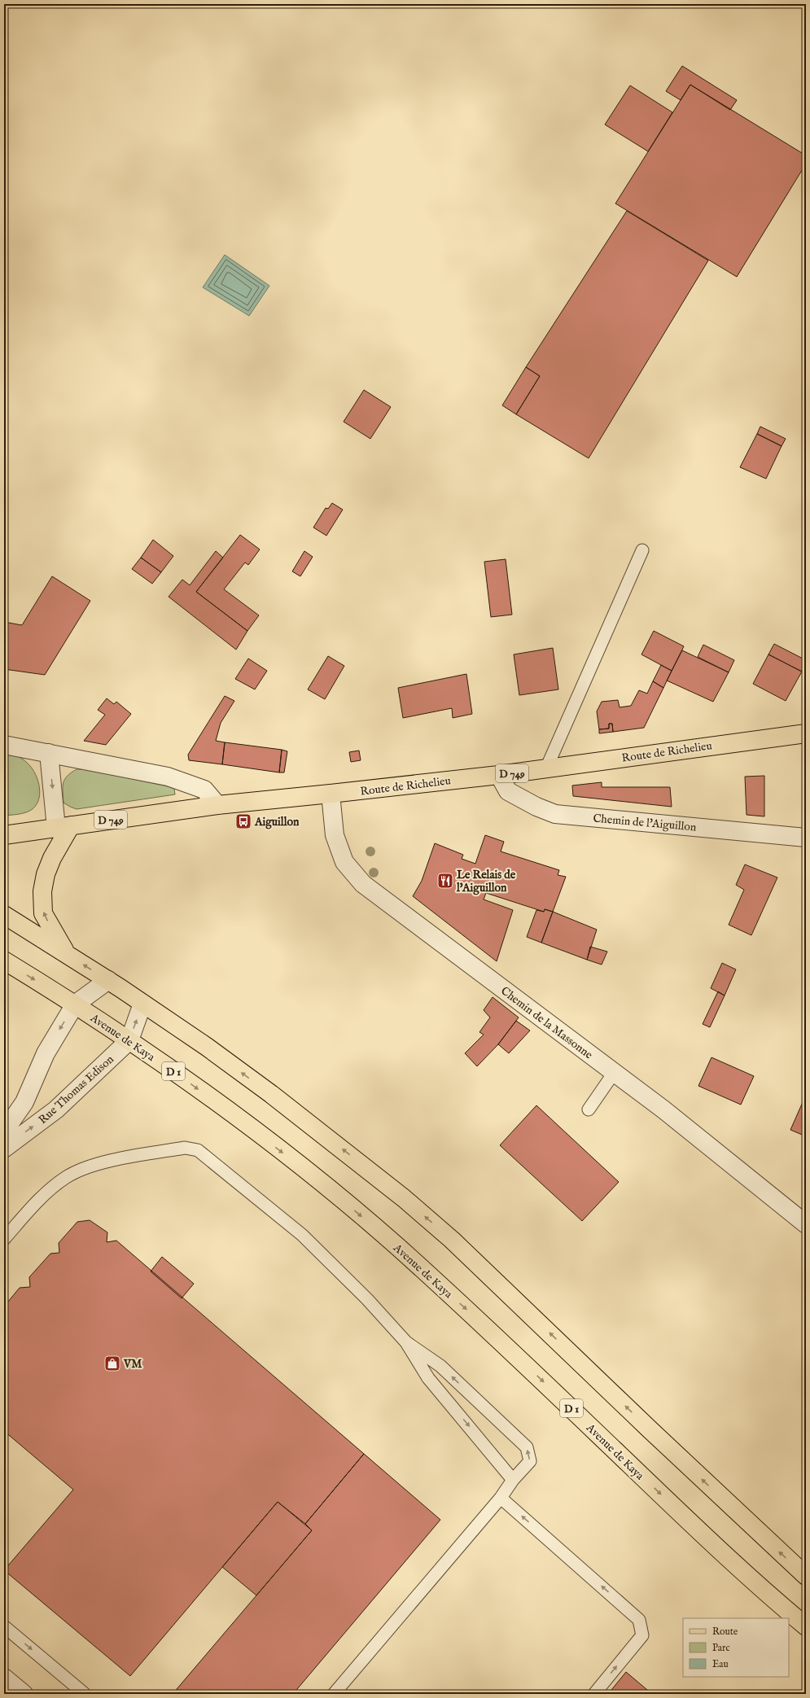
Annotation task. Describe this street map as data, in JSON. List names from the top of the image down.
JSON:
{
  "streets": {
    "main road": [
      "Route de Richelieu",
      "D 749",
      "Avenue de Kaya",
      "D 1"
    ],
    "street": ["Chemin de l'Aiguillon", "Chemin de la Massonne", "Rue Thomas Edison"]
  },
  "crossings": [
    ["Route de Richelieu", "Chemin de l'Aiguillon"],
    ["Route de Richelieu", "Chemin de la Massonne"],
    ["Avenue de Kaya", "Rue Thomas Edison"]
  ],
  "places": {
    "bus stop": ["Aiguillon"],
    "restaurant": ["Le Relais de l'Aiguillon"],
    "shop": ["VM"]
  },
  "legend": ["Route", "Parc", "Eau"]
}
